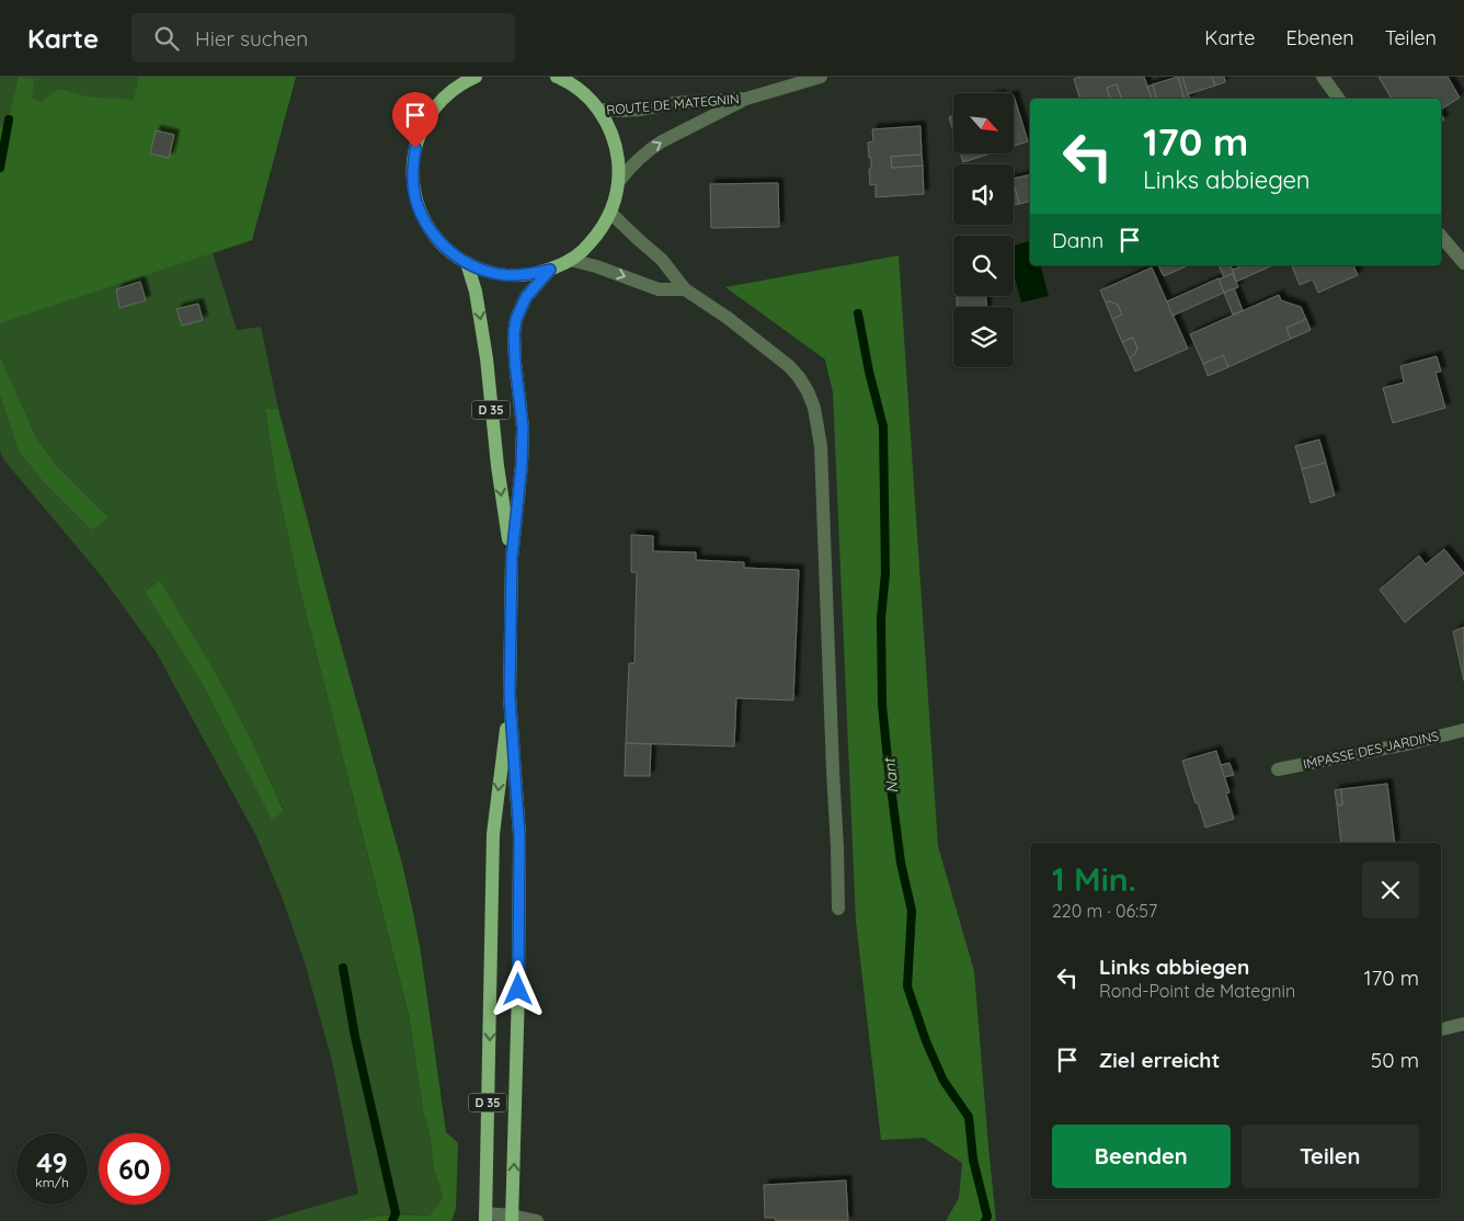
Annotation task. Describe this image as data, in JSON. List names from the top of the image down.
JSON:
{
  "streets": {
    "main road": ["D 35"],
    "street": ["ROUTE DE MATEGNIN", "IMPASSE DES JARDINS"]
  },
  "one_way": ["ROUTE DE MATEGNIN"],
  "water": ["Nant"],
  "north": "bottom right",
  "page": {
    "header": "Karte",
    "search": "Hier suchen",
    "nav": ["Karte", "Ebenen", "Teilen"],
    "turn": ["170 m", "Links abbiegen"],
    "then": "Dann",
    "heading": ["1 Min.", "220 m · 06:57"],
    "list": [
      {
        "name": "Links abbiegen",
        "note": "Rond-Point de Mategnin",
        "value": "170 m"
      },
      {
        "name": "Ziel erreicht",
        "value": "50 m"
      }
    ],
    "buttons": ["Beenden", "Teilen"],
    "speed": "49 km/h",
    "limit": "60"
  }
}
